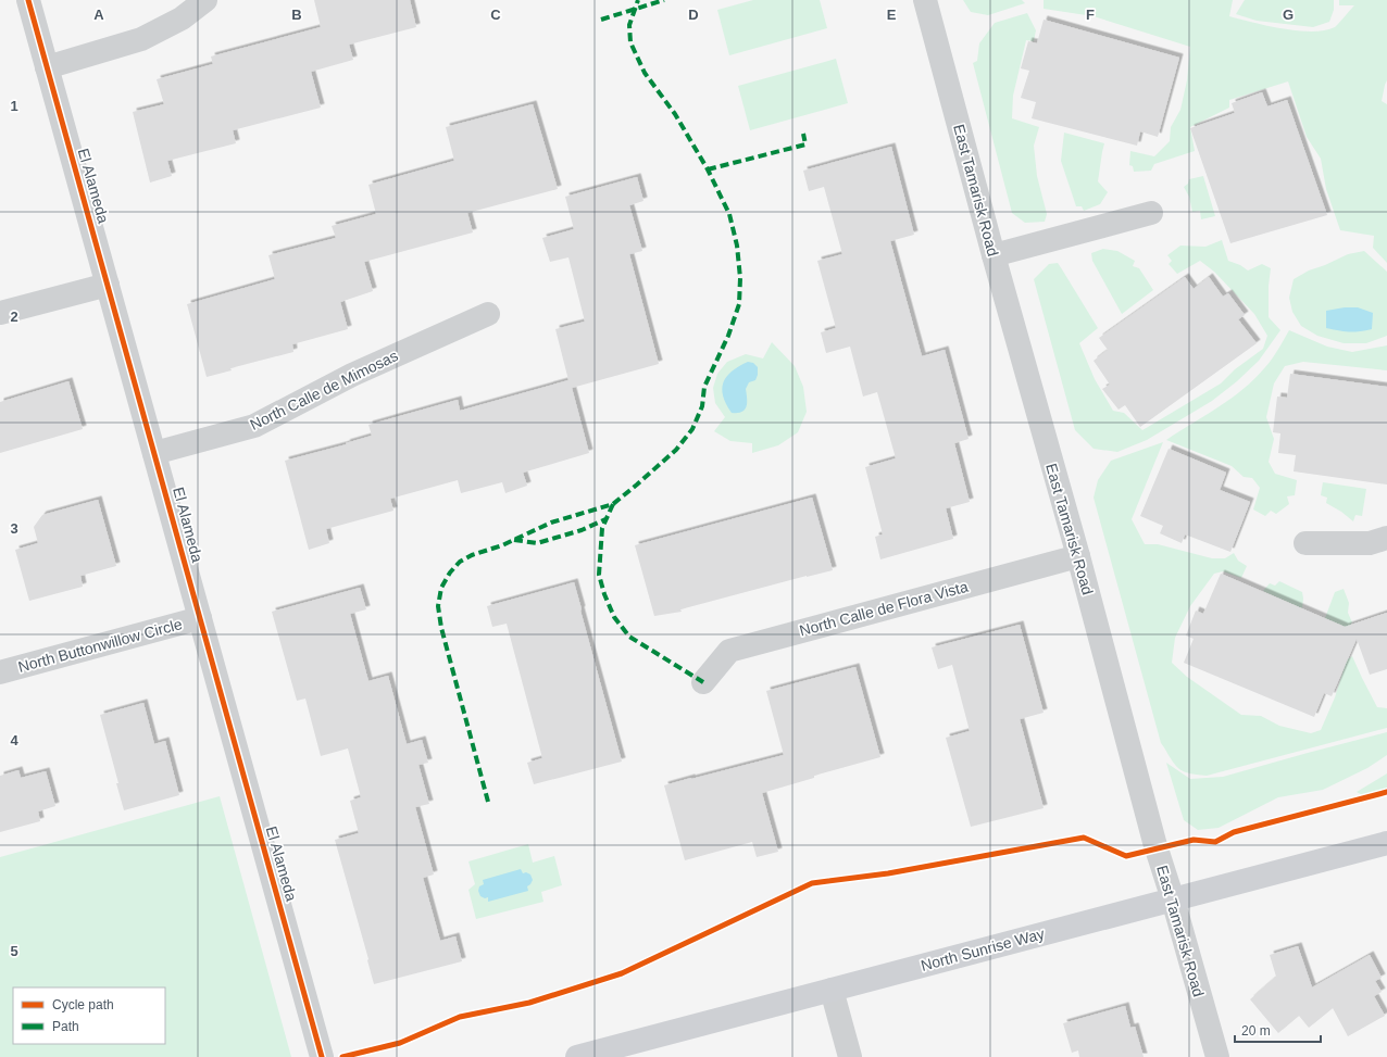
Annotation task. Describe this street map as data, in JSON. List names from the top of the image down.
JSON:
{
  "streets": {
    "main road": ["North Sunrise Way"],
    "street": [
      "El Alameda",
      "East Tamarisk Road",
      "North Calle de Mimosas",
      "North Calle de Flora Vista",
      "North Buttonwillow Circle"
    ]
  },
  "crossings": [
    ["El Alameda", "North Calle de Mimosas"],
    ["El Alameda", "North Buttonwillow Circle"],
    ["East Tamarisk Road", "North Calle de Flora Vista"],
    ["East Tamarisk Road", "North Sunrise Way"]
  ],
  "legend": ["Cycle path", "Path"],
  "scale_bar": "20 m",
  "grid": {
    "columns": [
      "A",
      "B",
      "C",
      "D",
      "E",
      "F",
      "G"
    ],
    "rows": [
      "1",
      "2",
      "3",
      "4",
      "5"
    ]
  }
}
